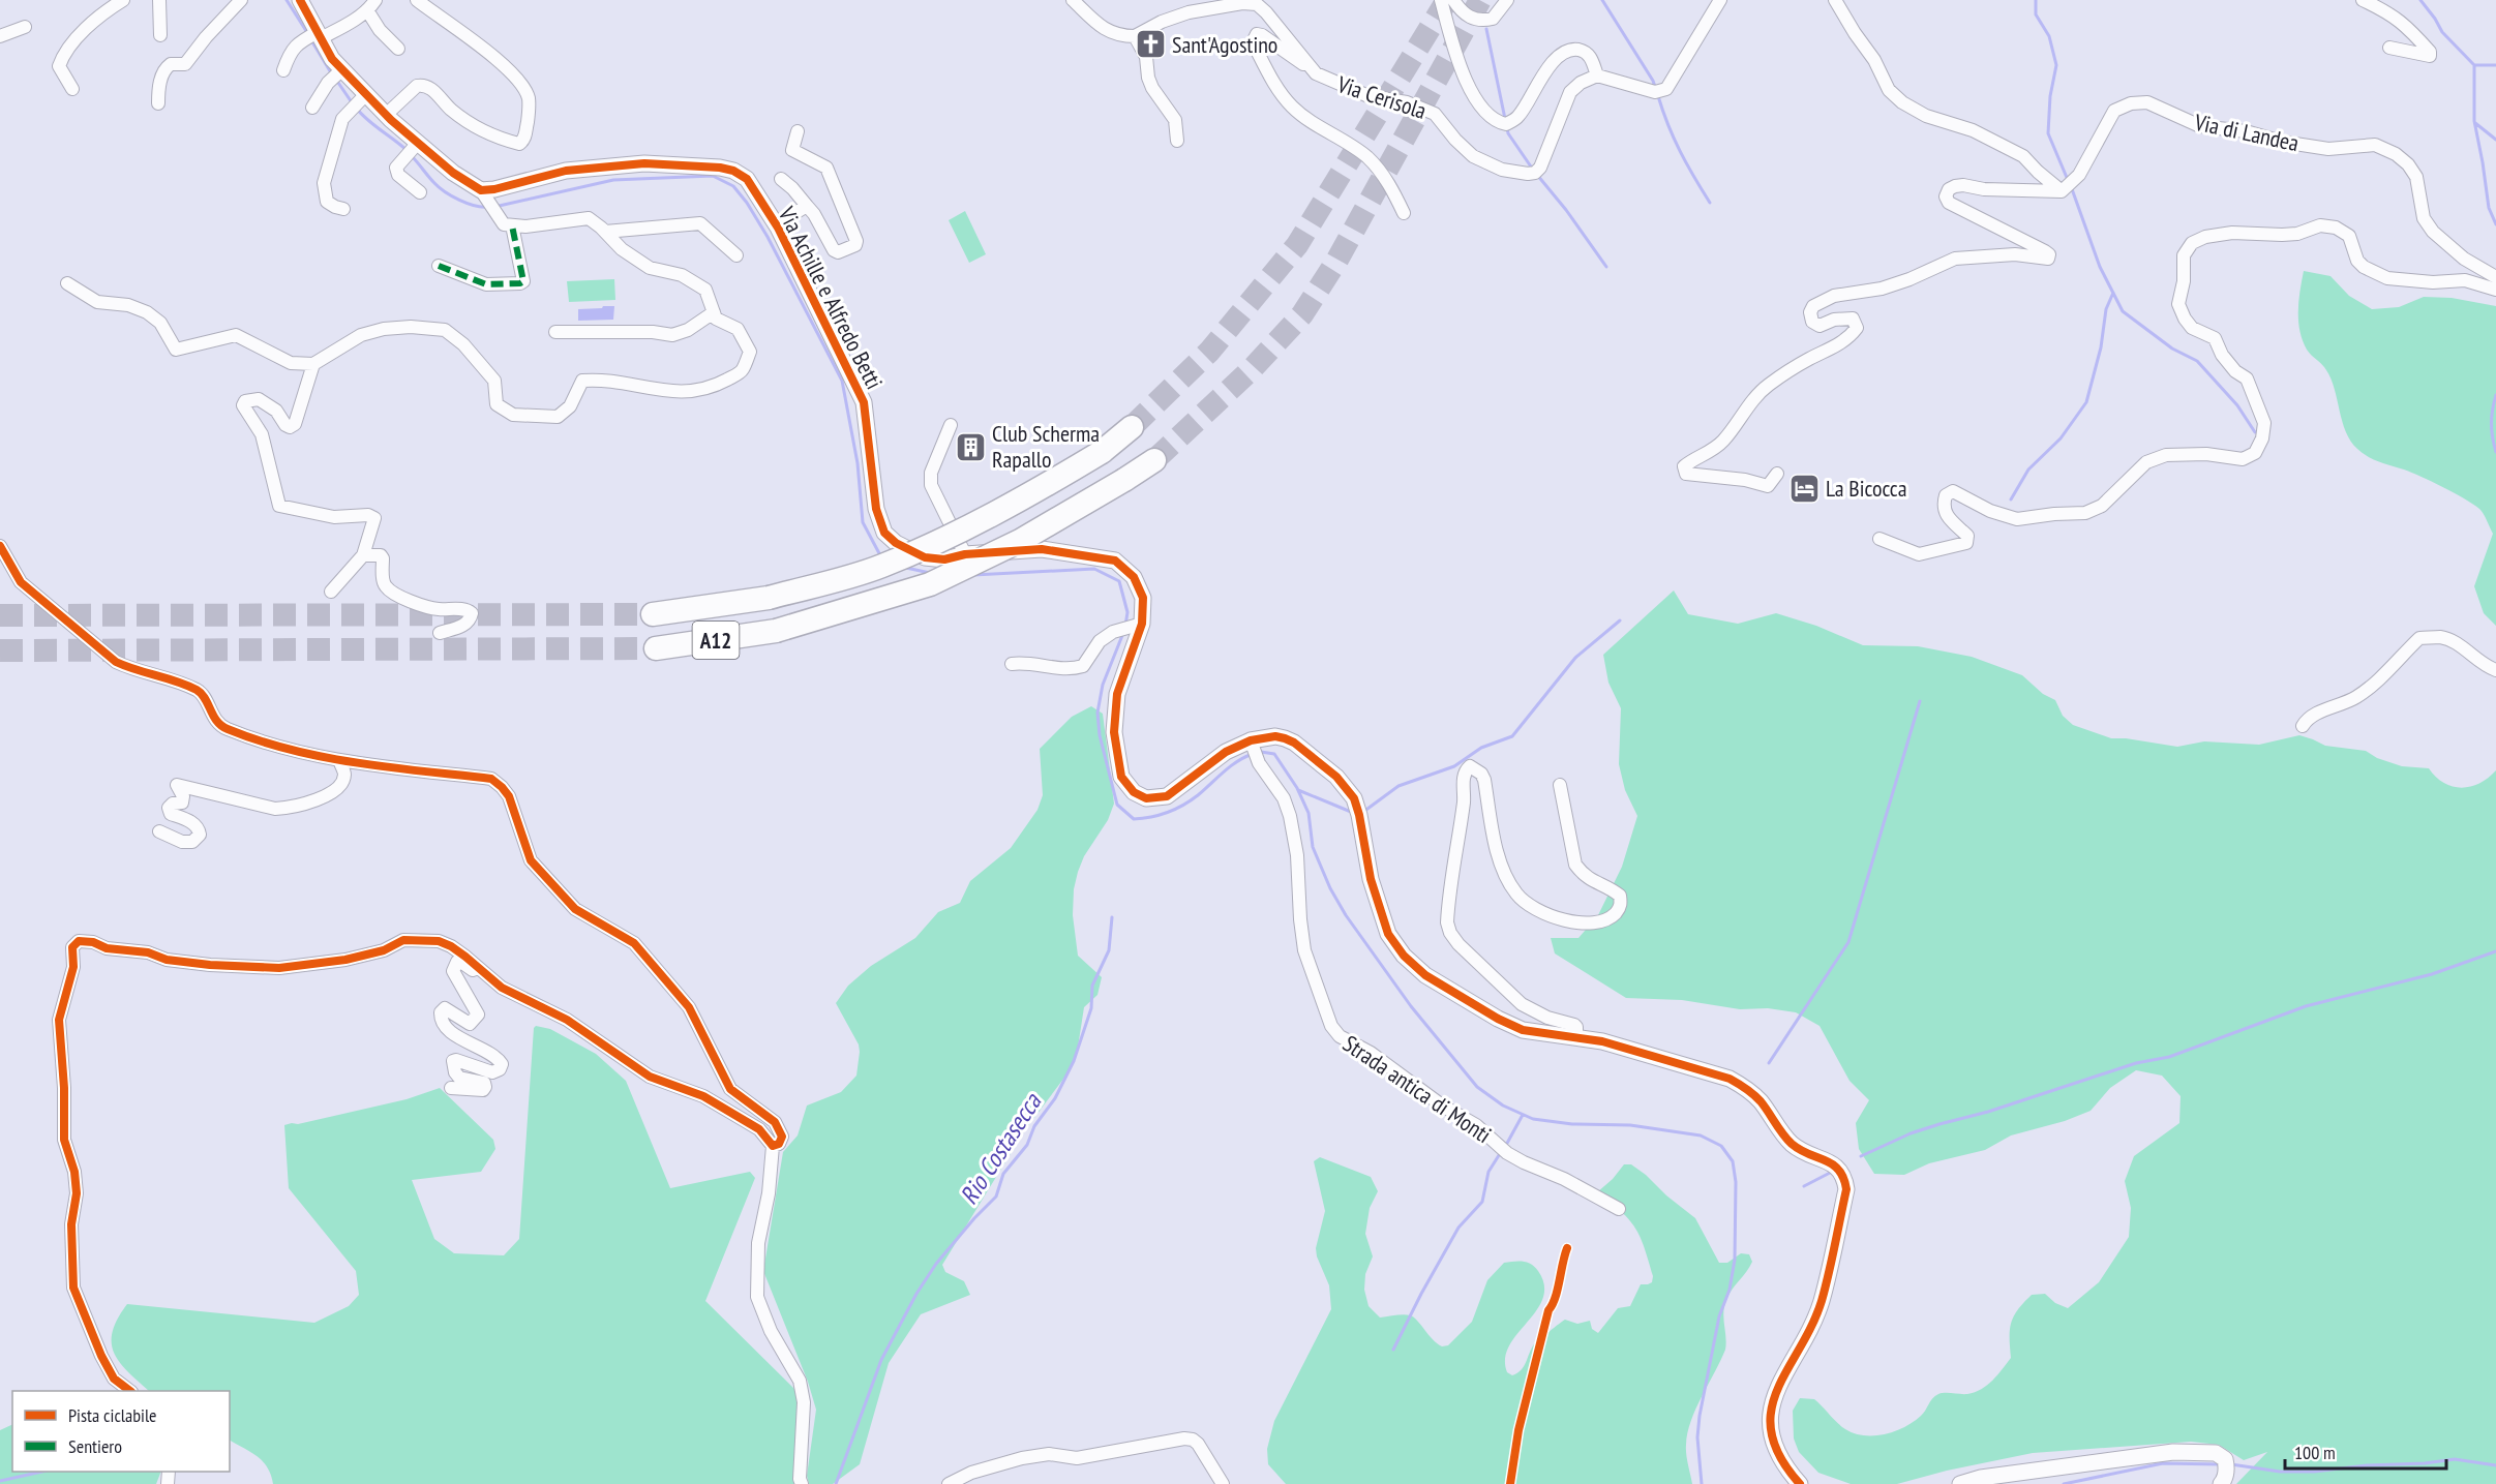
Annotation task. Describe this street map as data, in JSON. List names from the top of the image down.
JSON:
{
  "streets": {
    "highway": ["A12"],
    "street": [
      "Via Cerisola",
      "Via di Landea",
      "Via Achille e Alfredo Betti",
      "Strada antica di Monti"
    ]
  },
  "water": ["Rio Costasecca"],
  "places": {
    "church": ["Sant'Agostino"],
    "building": ["Club Scherma Rapallo"],
    "hotel": ["La Bicocca"]
  },
  "legend": ["Pista ciclabile", "Sentiero"],
  "scale_bar": "100 m"
}
